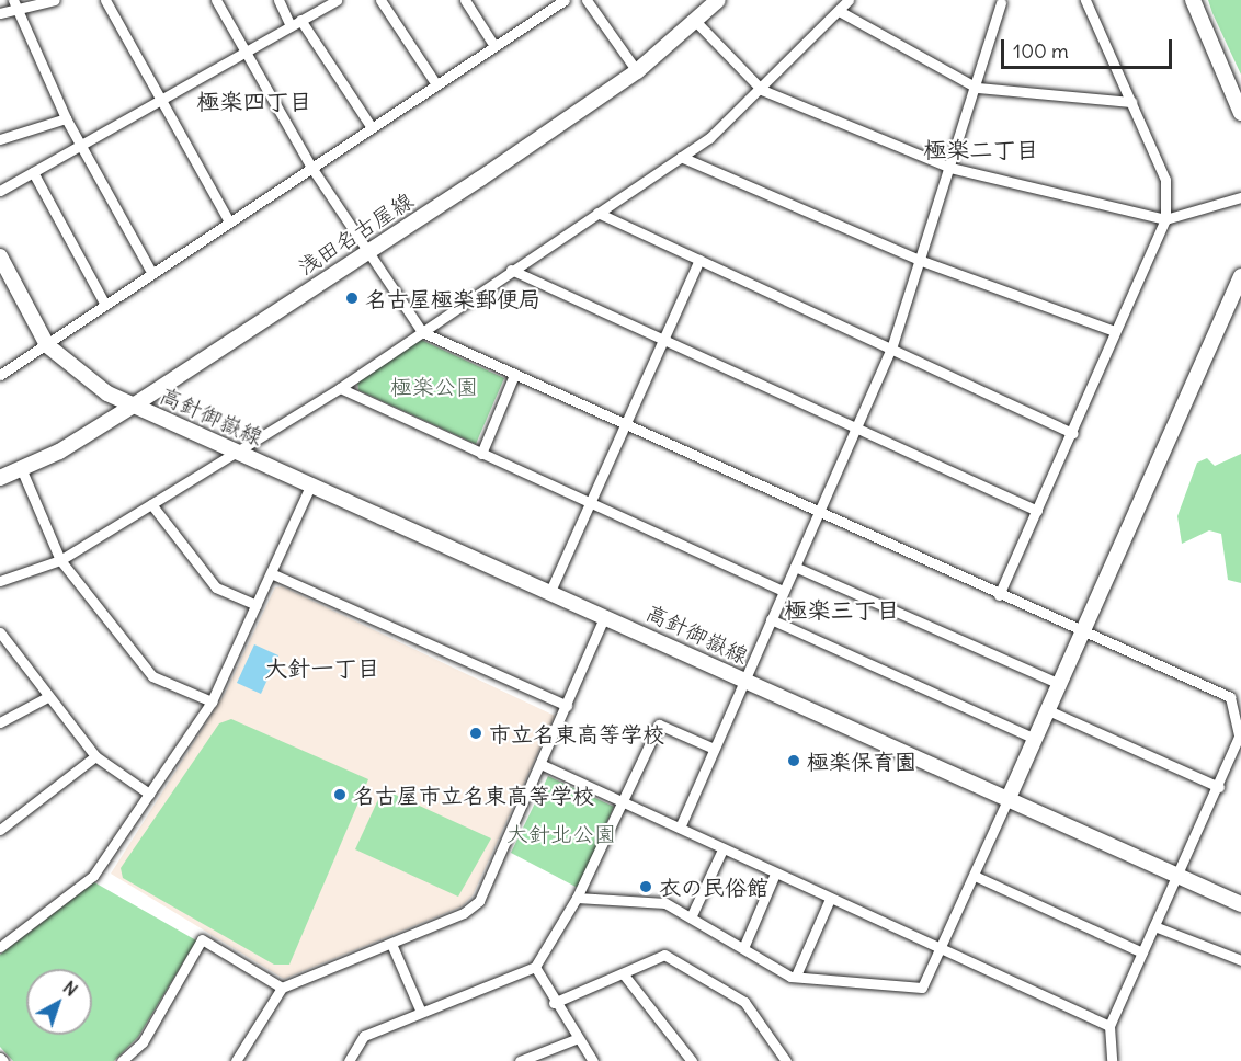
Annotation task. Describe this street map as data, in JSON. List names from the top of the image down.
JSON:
{
  "streets": {
    "street": ["浅田名古屋線", "高針御嶽線"]
  },
  "crossings": [
    ["浅田名古屋線", "高針御嶽線"]
  ],
  "districts": [
    "極楽四丁目",
    "極楽二丁目",
    "極楽三丁目",
    "大針一丁目"
  ],
  "parks": ["極楽公園", "大針北公園"],
  "places": [
    "名古屋極楽郵便局",
    "市立名東高等学校",
    "極楽保育園",
    "名古屋市立名東高等学校",
    "衣の民俗館"
  ],
  "scale_bar": "100 m",
  "north": "top right"
}
